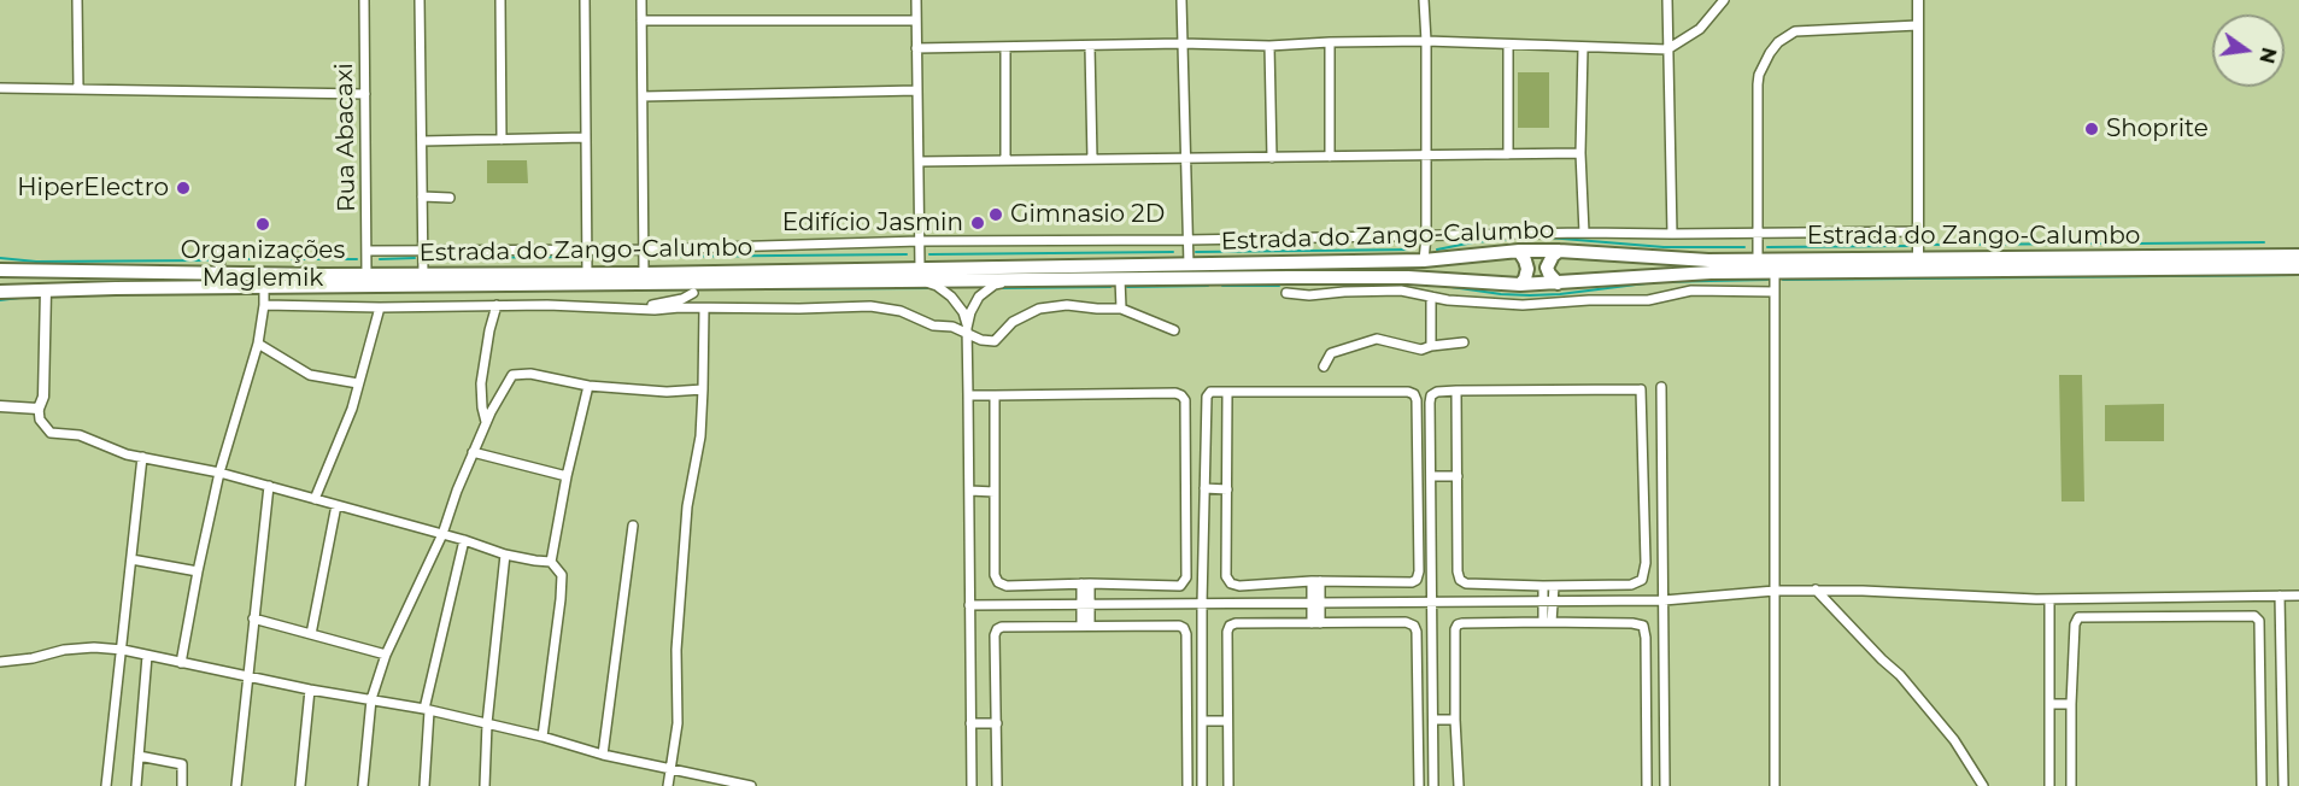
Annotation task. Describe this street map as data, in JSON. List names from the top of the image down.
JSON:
{
  "streets": {
    "main road": ["Estrada do Zango-Calumbo"],
    "street": ["Rua Abacaxi"]
  },
  "crossings": [
    ["Rua Abacaxi", "Estrada do Zango-Calumbo"]
  ],
  "places": [
    "Shoprite",
    "HiperElectro",
    "Gimnasio 2D",
    "Edifício Jasmin",
    "Organizações Maglemik"
  ],
  "north": "right"
}
